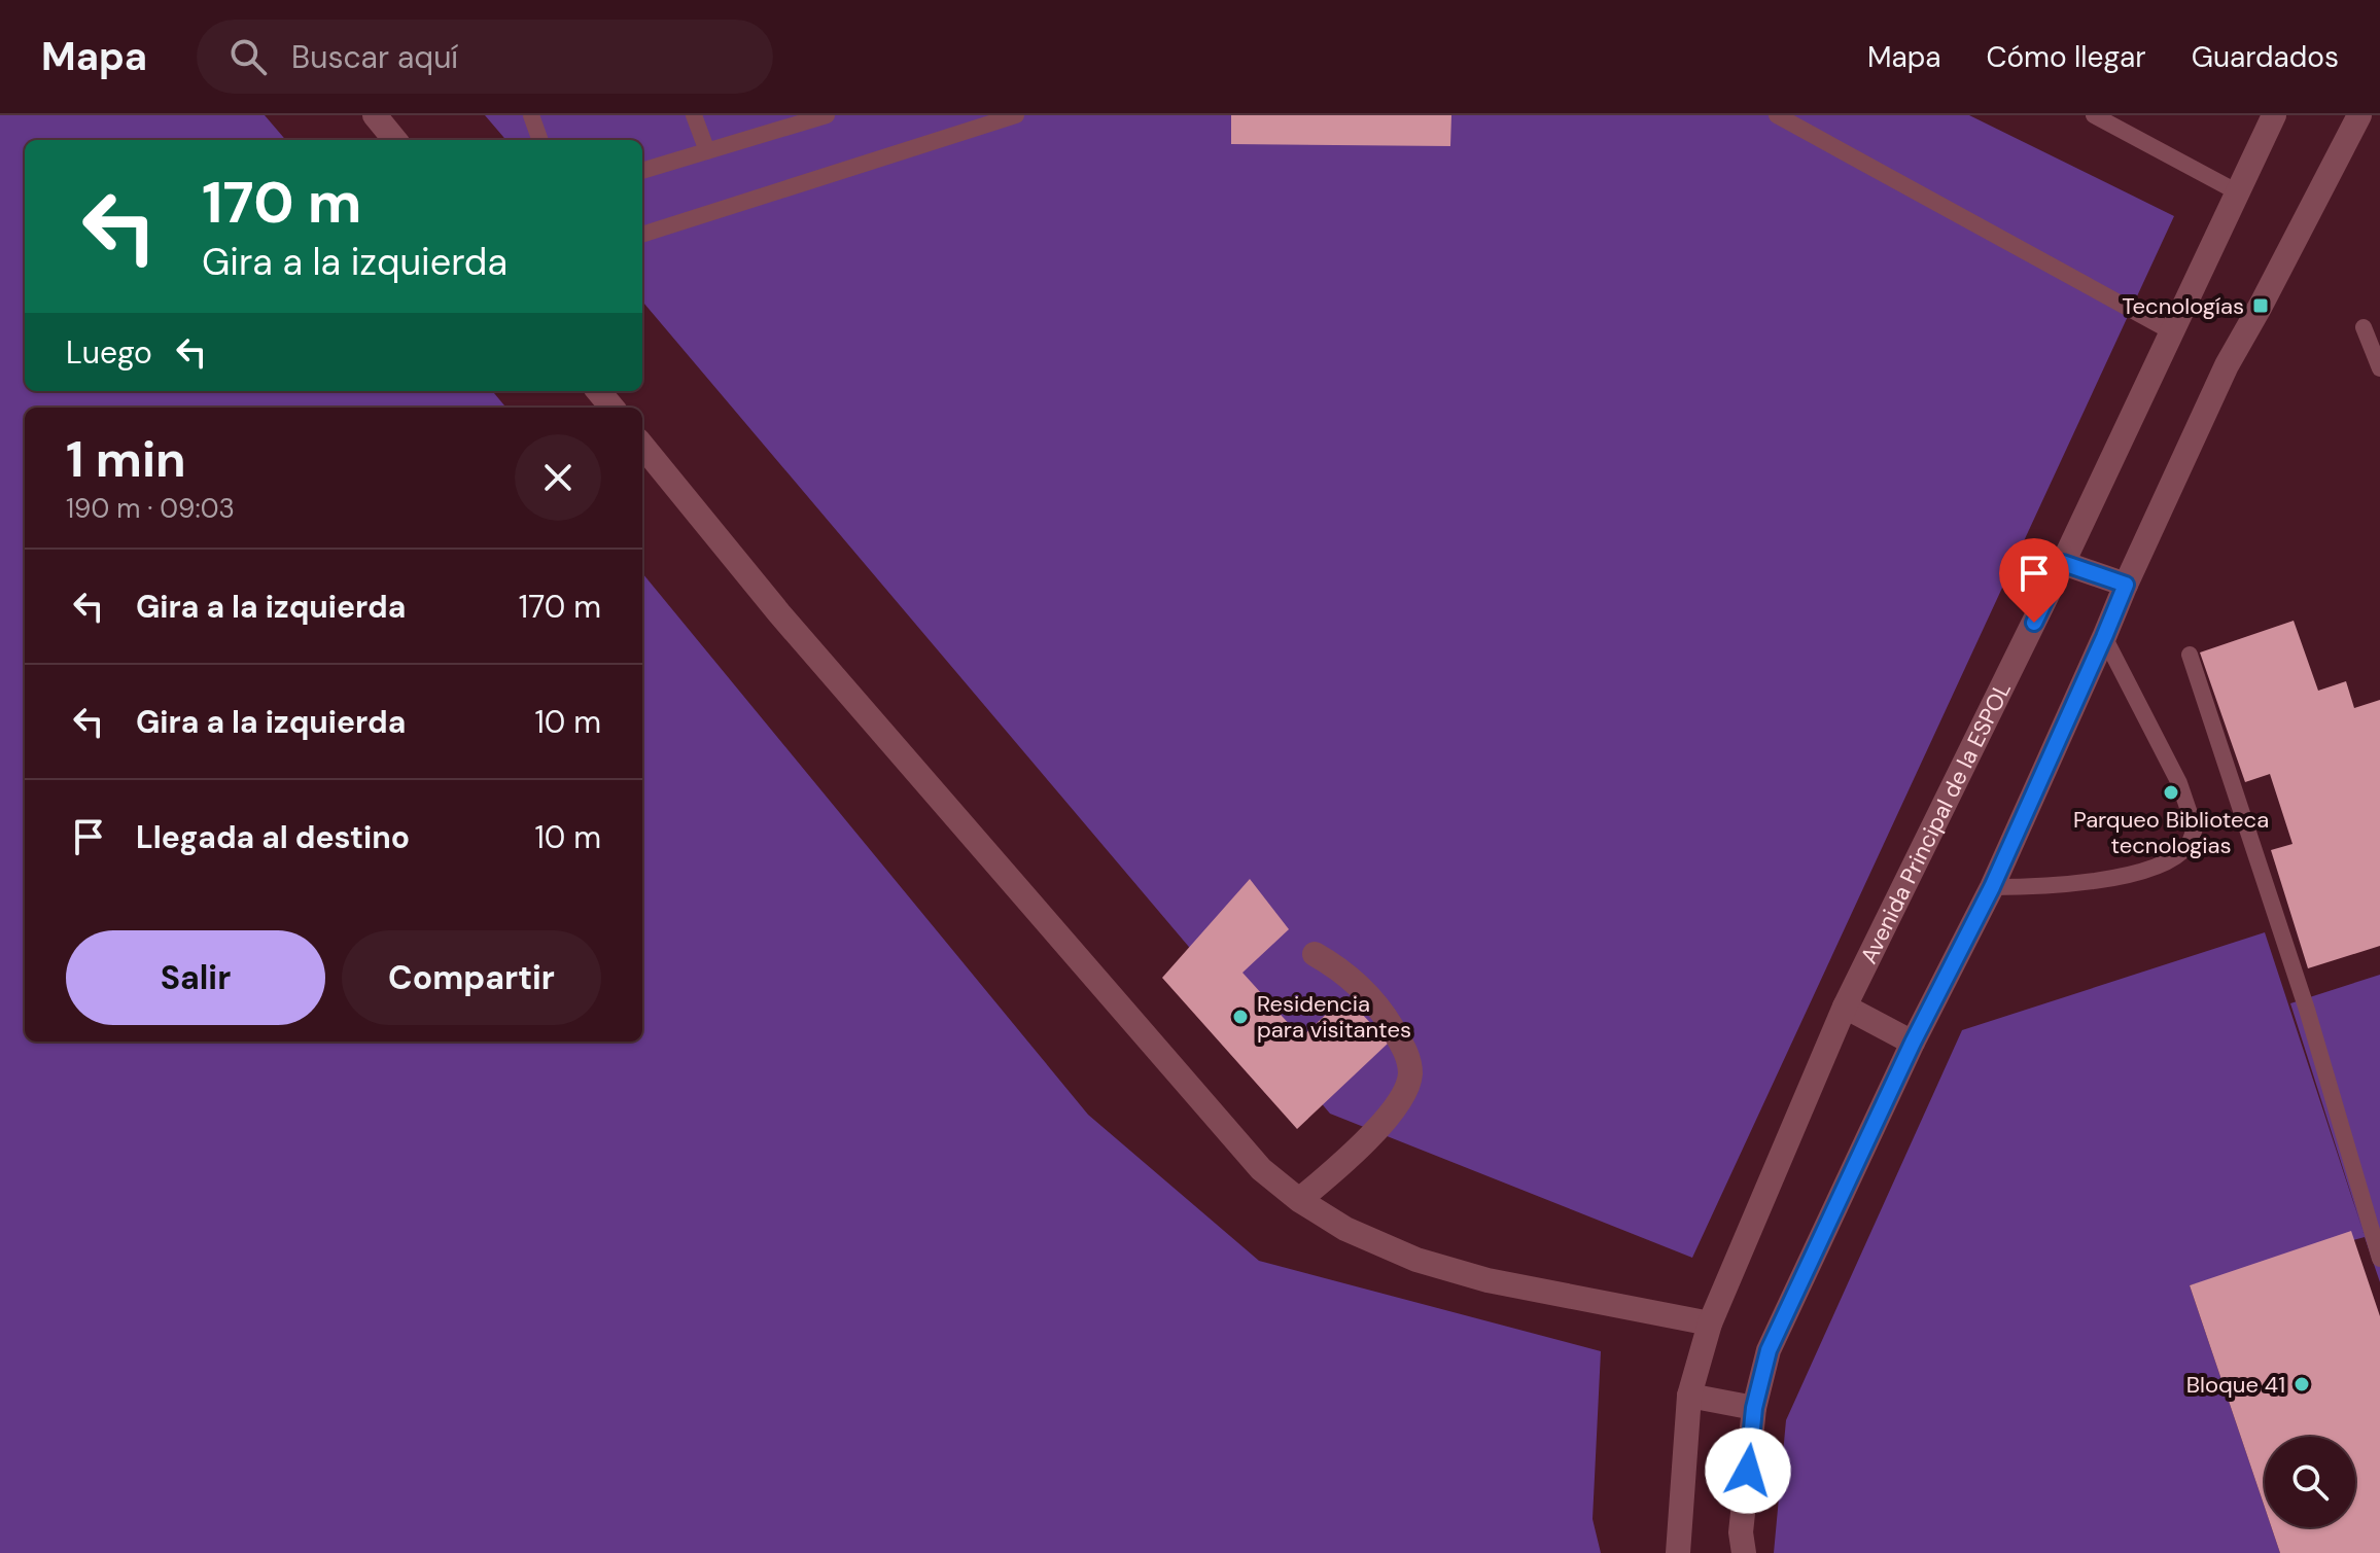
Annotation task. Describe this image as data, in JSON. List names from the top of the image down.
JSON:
{
  "streets": {
    "street": ["Avenida Principal de la ESPOL"]
  },
  "places": {
    "transit": ["Tecnologías"],
    "other": ["Parqueo Biblioteca tecnologias", "Residencia para visitantes", "Bloque 41"]
  },
  "page": {
    "header": "Mapa",
    "search": "Buscar aquí",
    "nav": ["Mapa", "Cómo llegar", "Guardados"],
    "turn": ["170 m", "Gira a la izquierda"],
    "then": "Luego",
    "heading": ["1 min", "190 m · 09:03"],
    "list": [
      {
        "name": "Gira a la izquierda",
        "value": "170 m"
      },
      {
        "name": "Gira a la izquierda",
        "value": "10 m"
      },
      {
        "name": "Llegada al destino",
        "value": "10 m"
      }
    ],
    "buttons": ["Salir", "Compartir"]
  }
}
